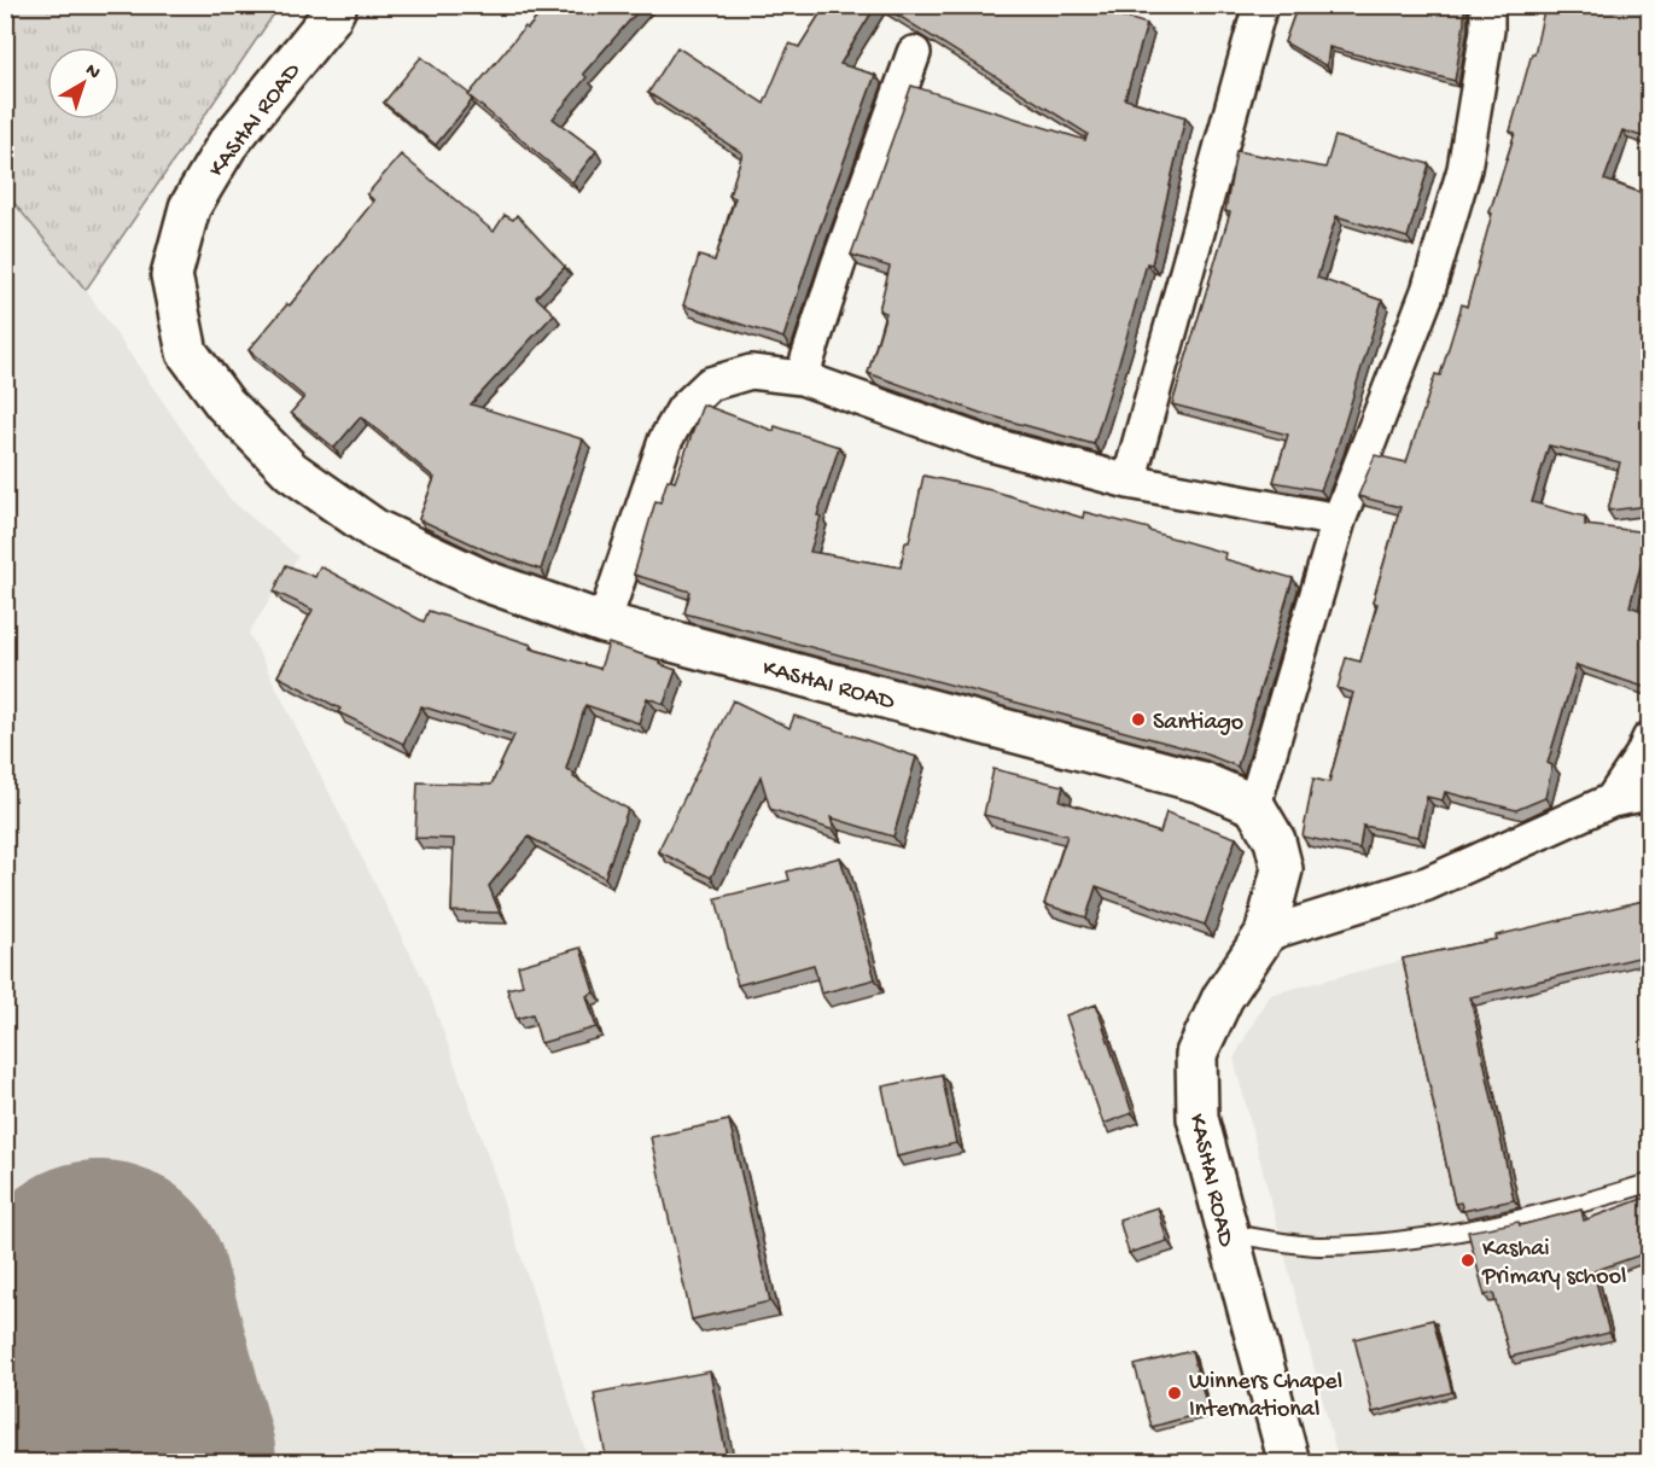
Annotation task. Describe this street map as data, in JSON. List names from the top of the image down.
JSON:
{
  "streets": {
    "street": ["KASHAI ROAD"]
  },
  "places": ["Santiago", "Kashai Primary school", "Winners Chapel International"],
  "north": "top right"
}
